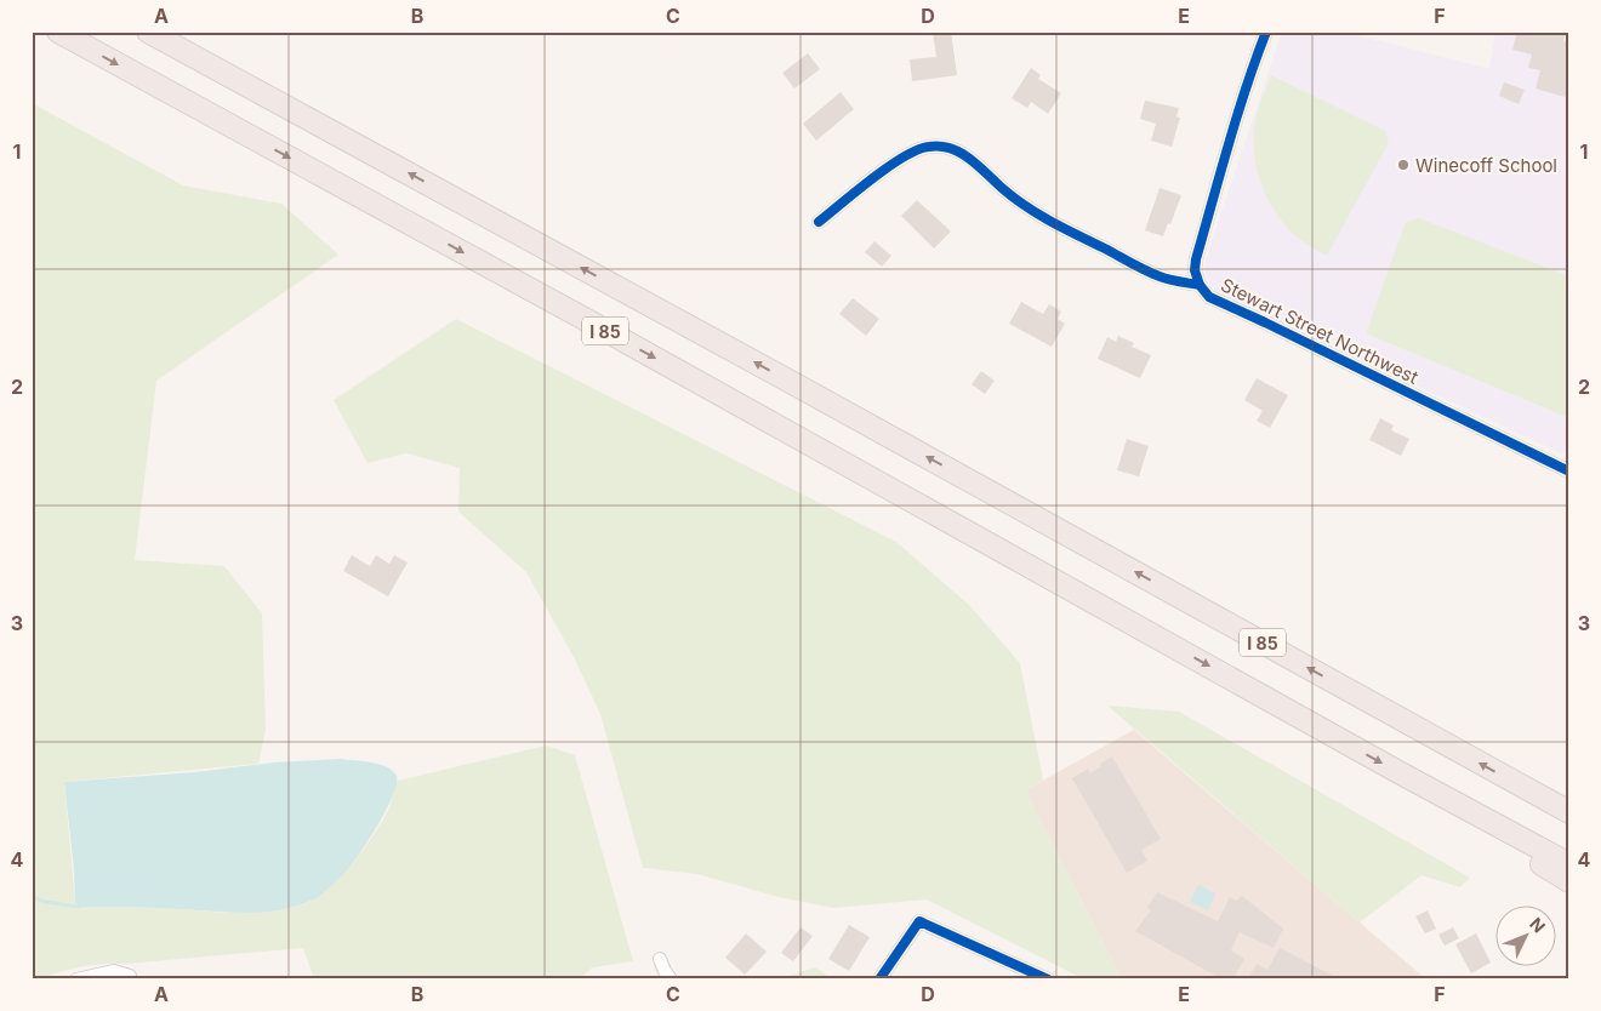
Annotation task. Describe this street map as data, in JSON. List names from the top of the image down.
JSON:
{
  "streets": {
    "highway": ["I 85"],
    "street": ["Stewart Street Northwest"]
  },
  "places": ["Winecoff School"],
  "north": "top right",
  "grid": {
    "columns": [
      "A",
      "B",
      "C",
      "D",
      "E",
      "F"
    ],
    "rows": [
      "1",
      "2",
      "3",
      "4"
    ]
  }
}
